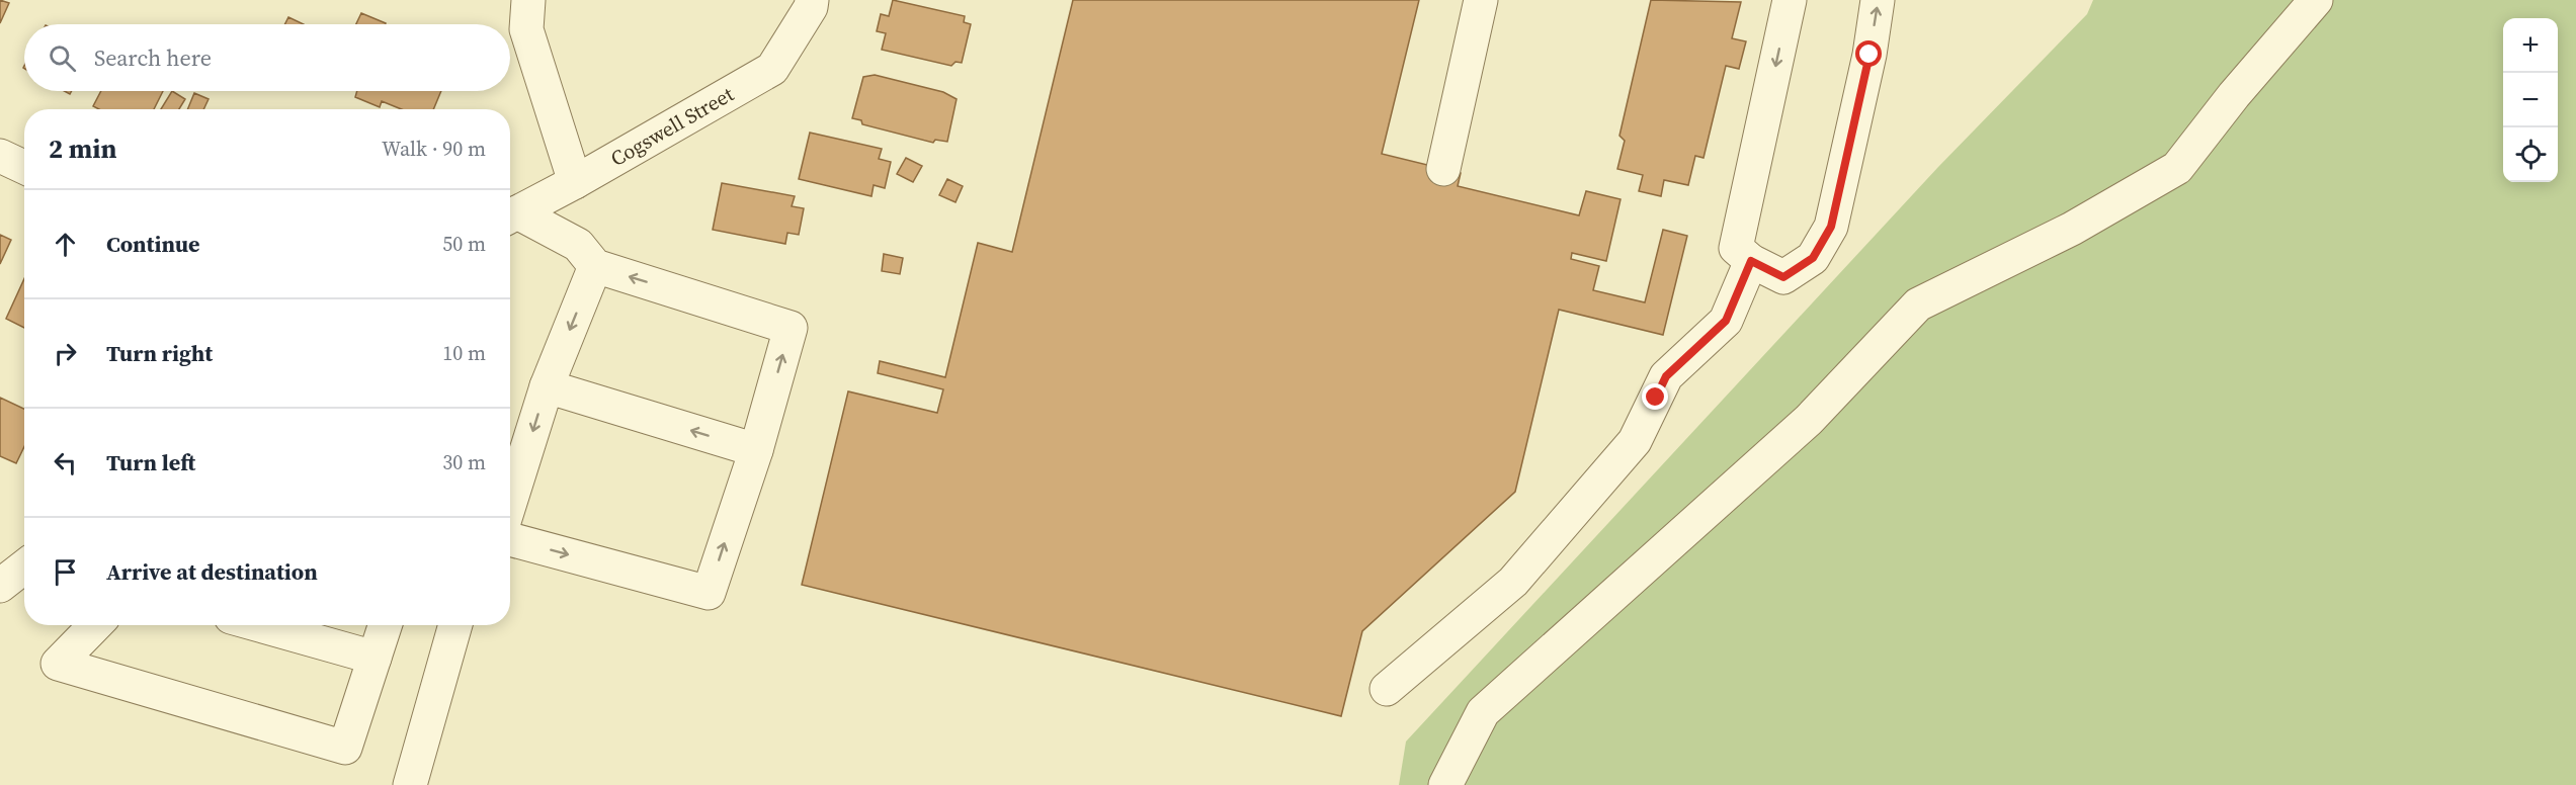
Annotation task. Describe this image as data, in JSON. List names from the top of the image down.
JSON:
{
  "streets": {
    "street": ["Cogswell Street"]
  },
  "page": {
    "map_buttons": ["+", "−"],
    "search": "Search here",
    "heading": ["2 min", "Walk · 90 m"],
    "list": [
      ["Continue", "50 m"],
      ["Turn right", "10 m"],
      ["Turn left", "30 m"],
      "Arrive at destination"
    ]
  }
}
